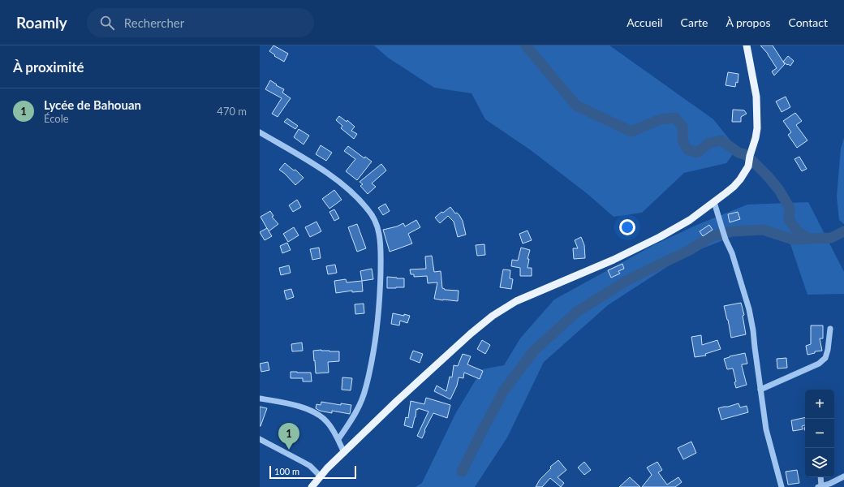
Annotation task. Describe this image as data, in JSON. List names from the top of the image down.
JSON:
{
  "scale_bar": "100 m",
  "page": {
    "header": "Roamly",
    "search": "Rechercher",
    "nav": [
      "Accueil",
      "Carte",
      "À propos",
      "Contact"
    ],
    "heading": "À proximité",
    "list": [
      {
        "mark": "1",
        "name": "Lycée de Bahouan",
        "note": "École",
        "value": "470 m"
      }
    ],
    "map_buttons": ["+", "−"],
    "pins": "1",
    "scale": "100 m"
  }
}
